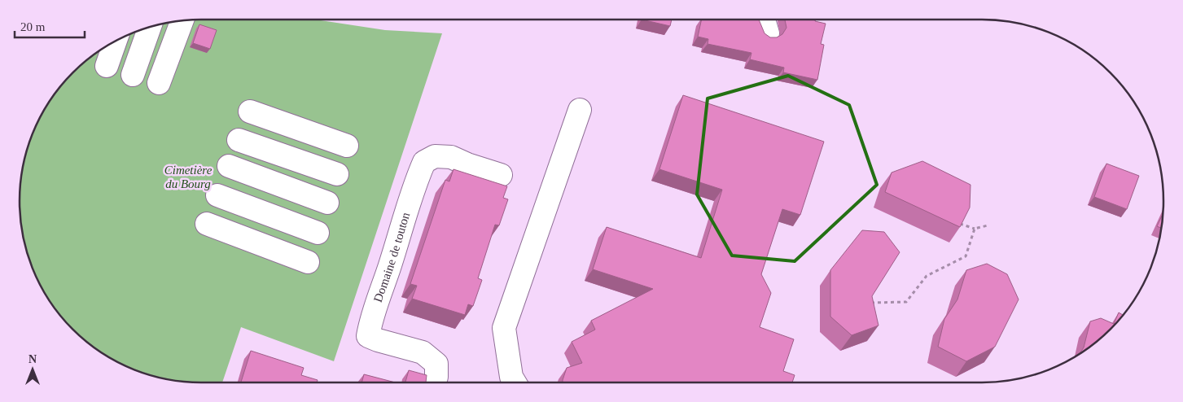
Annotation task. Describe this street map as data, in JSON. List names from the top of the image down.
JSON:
{
  "streets": {
    "street": ["Domaine de touton"]
  },
  "parks": ["Cimetière du Bourg"],
  "scale_bar": "20 m",
  "north": "top"
}
